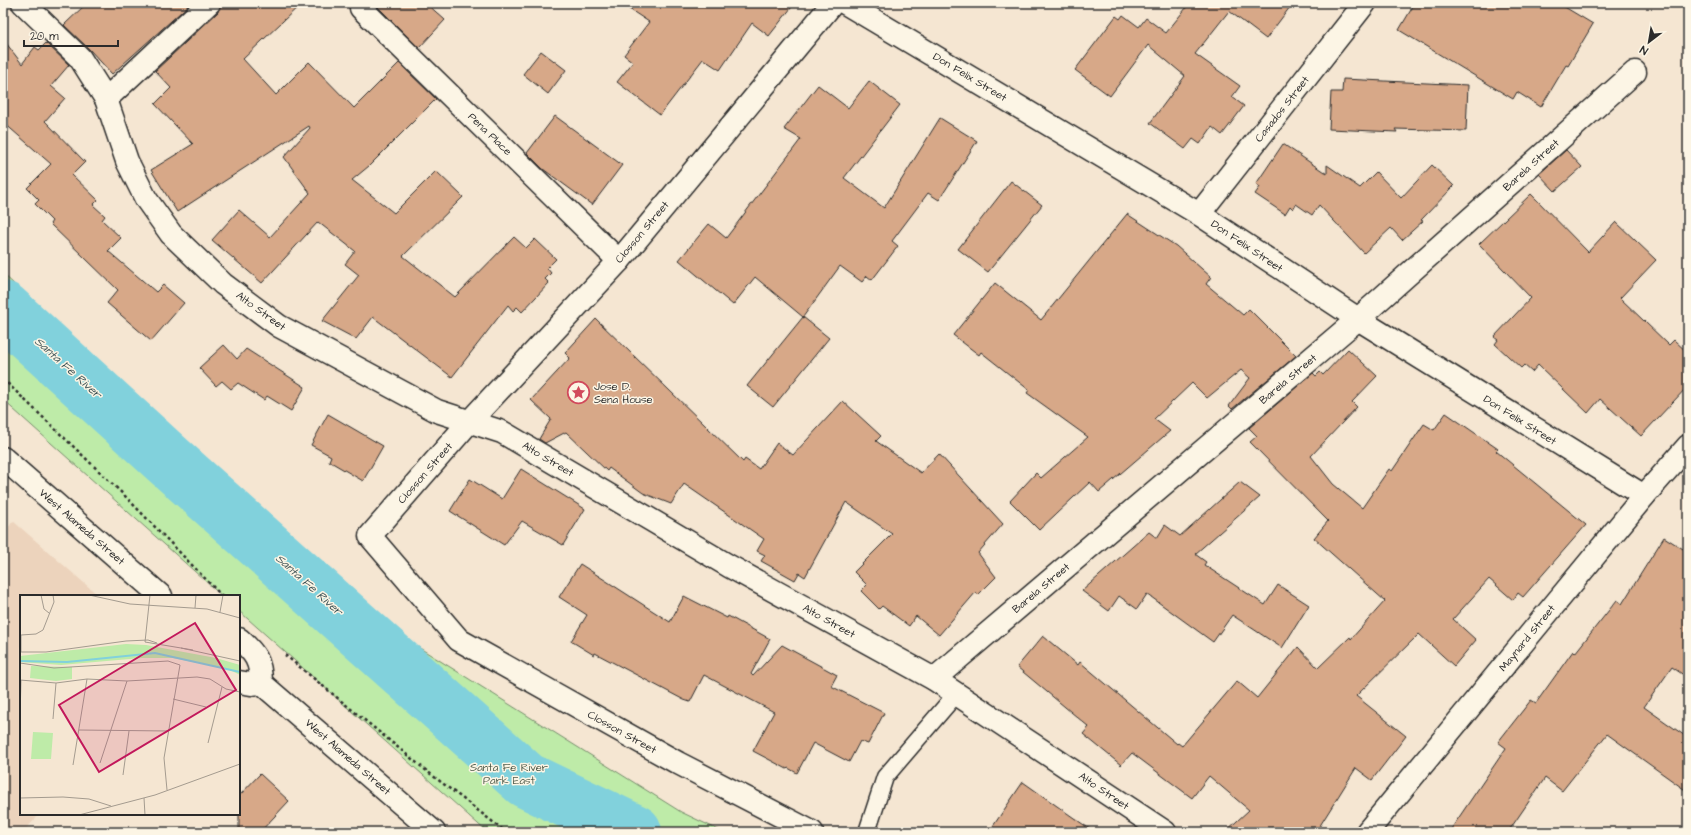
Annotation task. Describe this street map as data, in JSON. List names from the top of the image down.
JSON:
{
  "streets": {
    "street": [
      "Don Felix Street",
      "Casados Street",
      "Pena Place",
      "Barela Street",
      "Closson Street",
      "Alto Street",
      "West Alameda Street",
      "Maynard Street"
    ]
  },
  "crossings": [
    ["Don Felix Street", "Casados Street"],
    ["Don Felix Street", "Barela Street"],
    ["Don Felix Street", "Maynard Street"],
    ["Pena Place", "Closson Street"],
    ["Barela Street", "Alto Street"],
    ["Closson Street", "Alto Street"]
  ],
  "water": ["Santa Fe River"],
  "parks": ["Santa Fe River Park East"],
  "places": {
    "place": ["Jose D. Sena House"]
  },
  "scale_bar": "20 m",
  "north": "bottom left"
}
